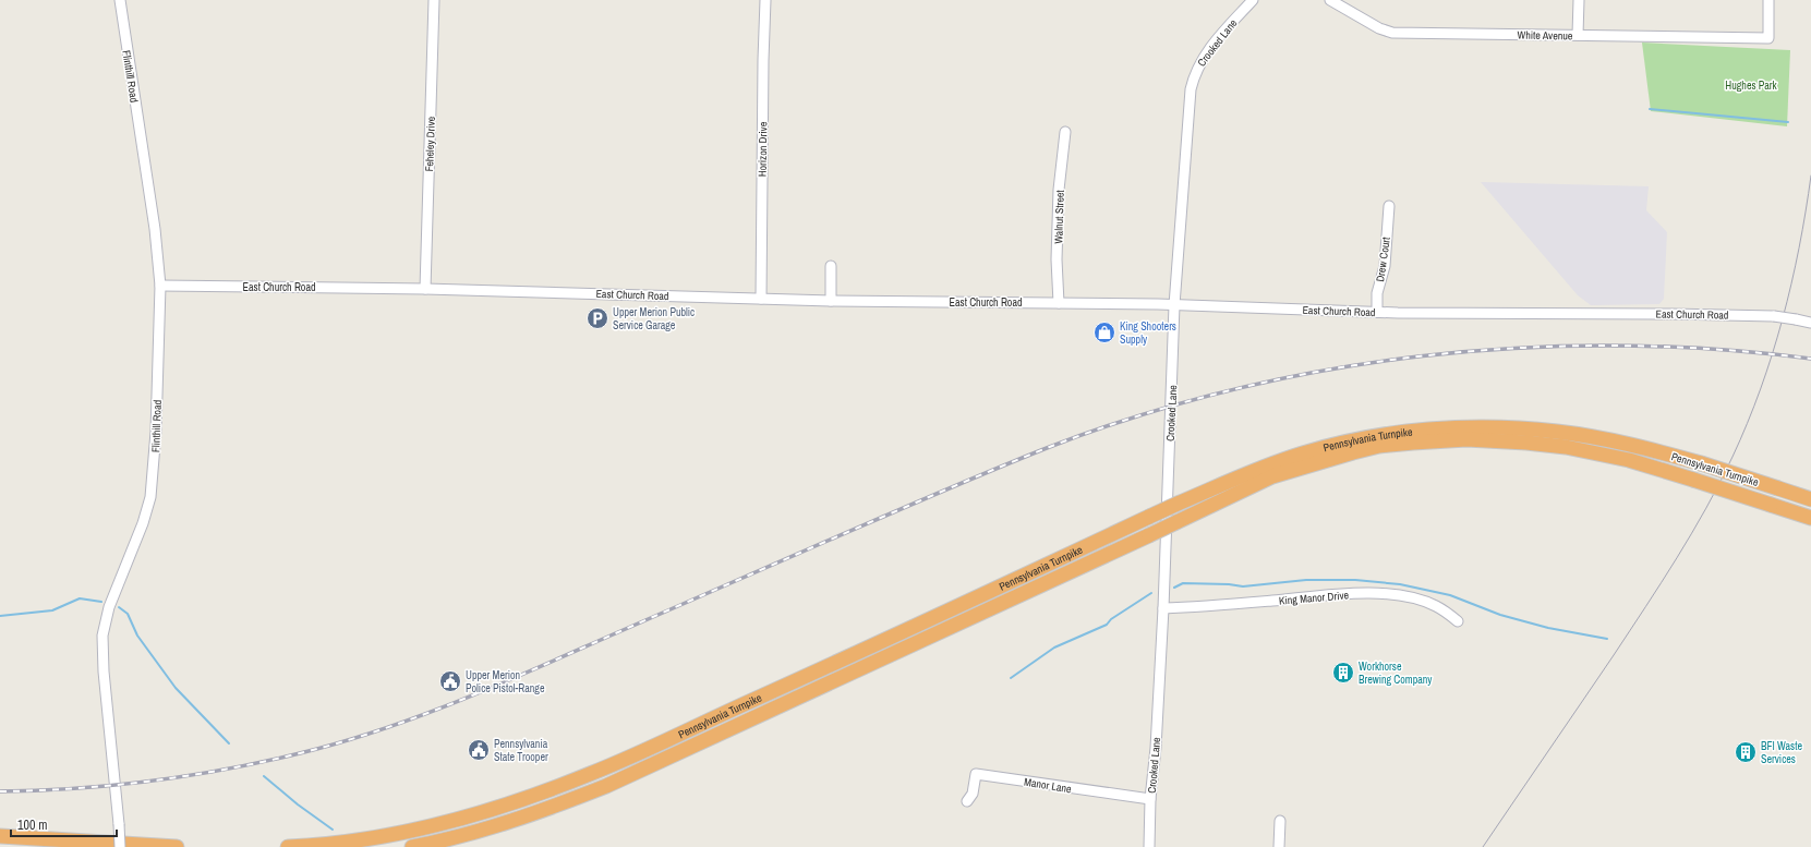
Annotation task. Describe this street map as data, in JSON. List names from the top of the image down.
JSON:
{
  "streets": {
    "highway": ["Pennsylvania Turnpike"],
    "street": [
      "White Avenue",
      "Crooked Lane",
      "Flinthill Road",
      "Feheley Drive",
      "Horizon Drive",
      "Walnut Street",
      "Drew Court",
      "East Church Road",
      "King Manor Drive",
      "Manor Lane"
    ]
  },
  "crossings": [
    ["Crooked Lane", "East Church Road"],
    ["Crooked Lane", "King Manor Drive"],
    ["Crooked Lane", "Manor Lane"],
    ["Flinthill Road", "East Church Road"],
    ["Feheley Drive", "East Church Road"],
    ["Horizon Drive", "East Church Road"],
    ["Walnut Street", "East Church Road"],
    ["Drew Court", "East Church Road"]
  ],
  "parks": ["Hughes Park"],
  "places": {
    "parking": ["Upper Merion Public Service Garage"],
    "shop": ["King Shooters Supply"],
    "building": ["Workhorse Brewing Company", "BFI Waste Services"],
    "public building": ["Upper Merion Police Pistol-Range", "Pennsylvania State Trooper"]
  },
  "scale_bar": "100 m"
}
